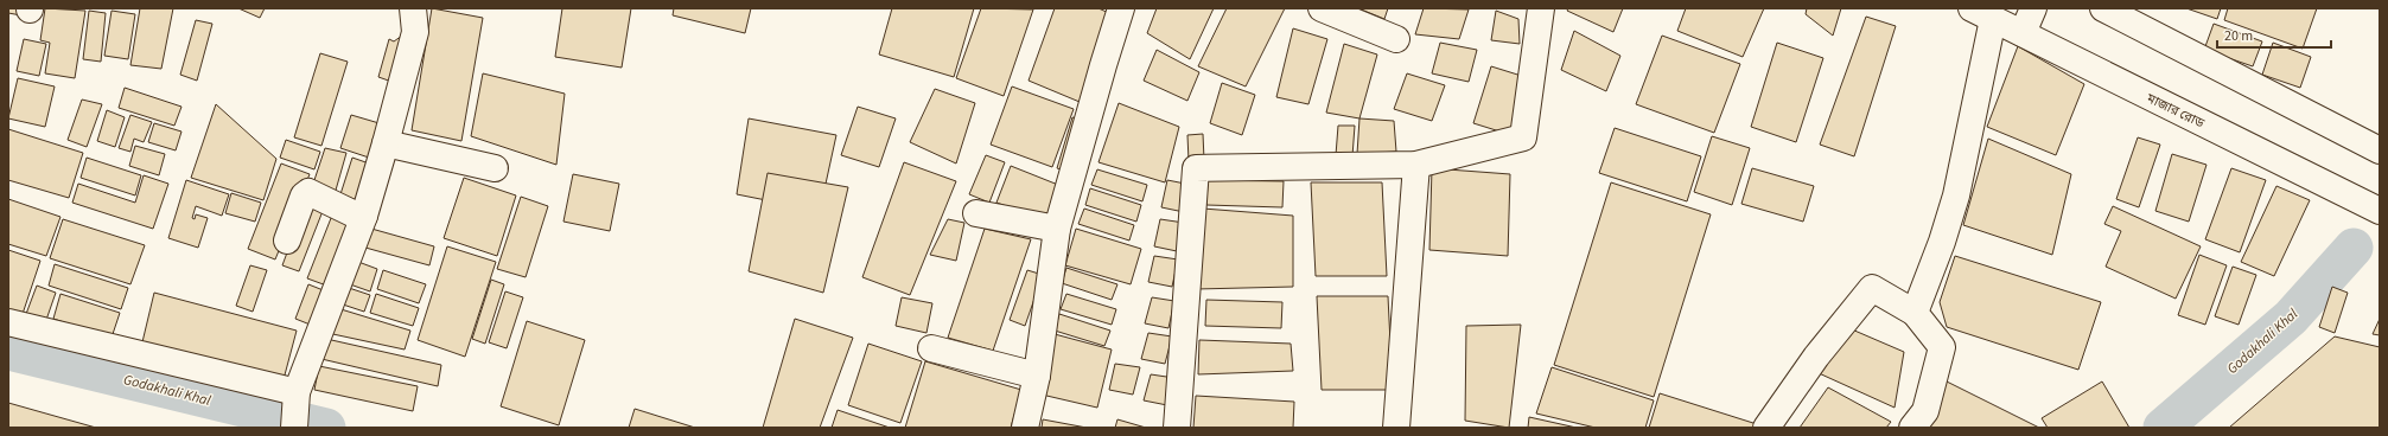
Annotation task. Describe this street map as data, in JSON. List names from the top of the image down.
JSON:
{
  "streets": {
    "street": ["মাজার রোড"]
  },
  "water": ["Godakhali Khal"],
  "scale_bar": "20 m"
}
